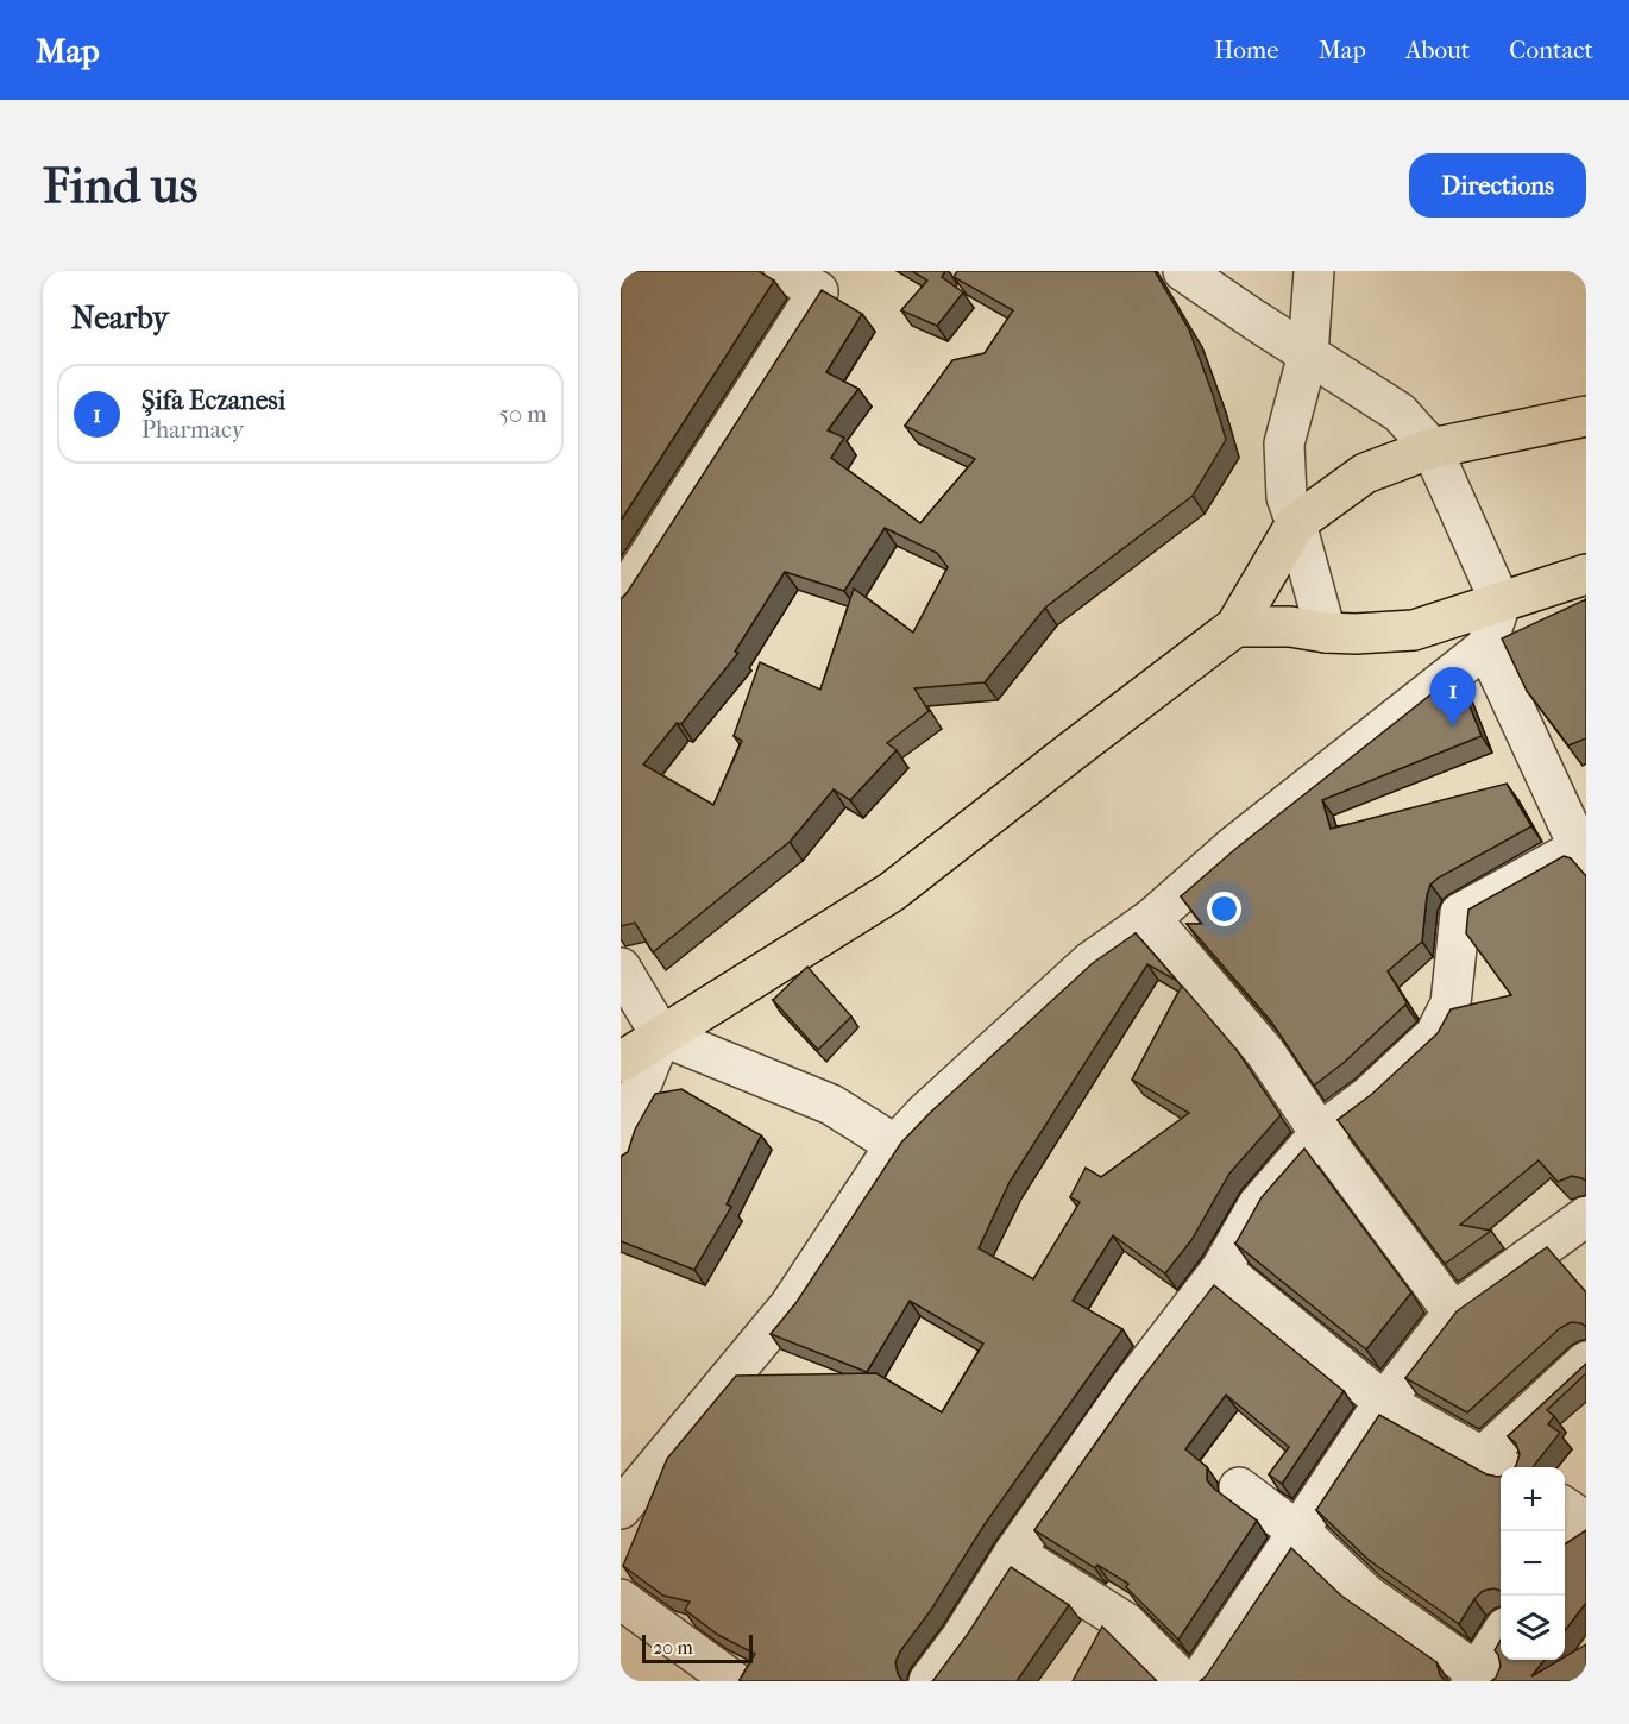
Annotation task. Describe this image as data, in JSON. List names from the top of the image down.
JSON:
{
  "scale_bar": "20 m",
  "page": {
    "header": "Map",
    "nav": [
      "Home",
      "Map",
      "About",
      "Contact"
    ],
    "buttons": "Directions",
    "title": "Find us",
    "heading": "Nearby",
    "list": [
      {
        "mark": "1",
        "name": "Şifa Eczanesi",
        "note": "Pharmacy",
        "value": "50 m"
      }
    ],
    "pins": "1",
    "map_buttons": ["+", "−"],
    "scale": "20 m"
  }
}
